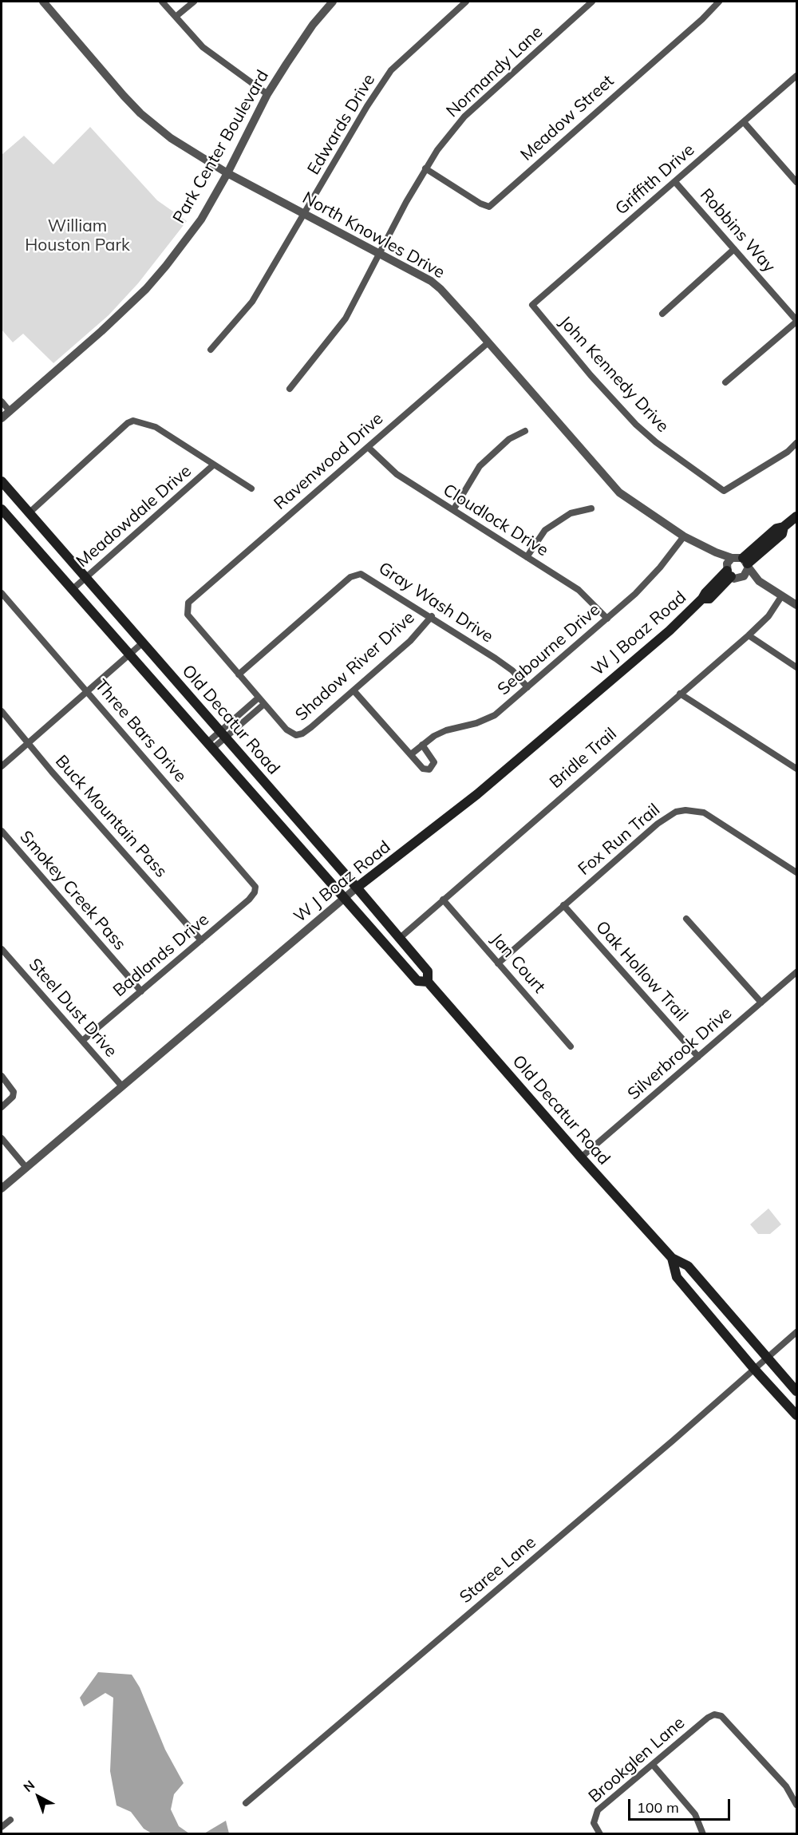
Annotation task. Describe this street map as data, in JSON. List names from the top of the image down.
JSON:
{
  "streets": {
    "main road": ["W J Boaz Road", "Old Decatur Road"],
    "street": [
      "Normandy Lane",
      "Meadow Street",
      "Edwards Drive",
      "Park Center Boulevard",
      "Griffith Drive",
      "Robbins Way",
      "North Knowles Drive",
      "John Kennedy Drive",
      "Ravenwood Drive",
      "Meadowdale Drive",
      "Cloudlock Drive",
      "Gray Wash Drive",
      "Seabourne Drive",
      "Shadow River Drive",
      "Three Bars Drive",
      "Bridle Trail",
      "Buck Mountain Pass",
      "Fox Run Trail",
      "Smokey Creek Pass",
      "Badlands Drive",
      "Jan Court",
      "Oak Hollow Trail",
      "Steel Dust Drive",
      "Silverbrook Drive",
      "Staree Lane",
      "Brookglen Lane"
    ]
  },
  "crossings": [
    ["Normandy Lane", "Meadow Street"],
    ["Normandy Lane", "North Knowles Drive"],
    ["Edwards Drive", "North Knowles Drive"],
    ["Park Center Boulevard", "North Knowles Drive"],
    ["Griffith Drive", "Robbins Way"],
    ["Griffith Drive", "John Kennedy Drive"],
    ["North Knowles Drive", "Ravenwood Drive"],
    ["North Knowles Drive", "W J Boaz Road"],
    ["North Knowles Drive", "Seabourne Drive"],
    ["Ravenwood Drive", "Cloudlock Drive"],
    ["Ravenwood Drive", "Gray Wash Drive"],
    ["Meadowdale Drive", "Old Decatur Road"],
    ["Cloudlock Drive", "Seabourne Drive"],
    ["Gray Wash Drive", "Seabourne Drive"],
    ["Gray Wash Drive", "Shadow River Drive"],
    ["W J Boaz Road", "Old Decatur Road"],
    ["W J Boaz Road", "Steel Dust Drive"],
    ["Old Decatur Road", "Bridle Trail"],
    ["Old Decatur Road", "Silverbrook Drive"],
    ["Old Decatur Road", "Staree Lane"],
    ["Three Bars Drive", "Badlands Drive"],
    ["Bridle Trail", "Jan Court"],
    ["Buck Mountain Pass", "Badlands Drive"],
    ["Fox Run Trail", "Jan Court"],
    ["Fox Run Trail", "Oak Hollow Trail"],
    ["Smokey Creek Pass", "Badlands Drive"],
    ["Badlands Drive", "Steel Dust Drive"],
    ["Oak Hollow Trail", "Silverbrook Drive"]
  ],
  "parks": ["William Houston Park"],
  "scale_bar": "100 m",
  "north": "top left"
}
